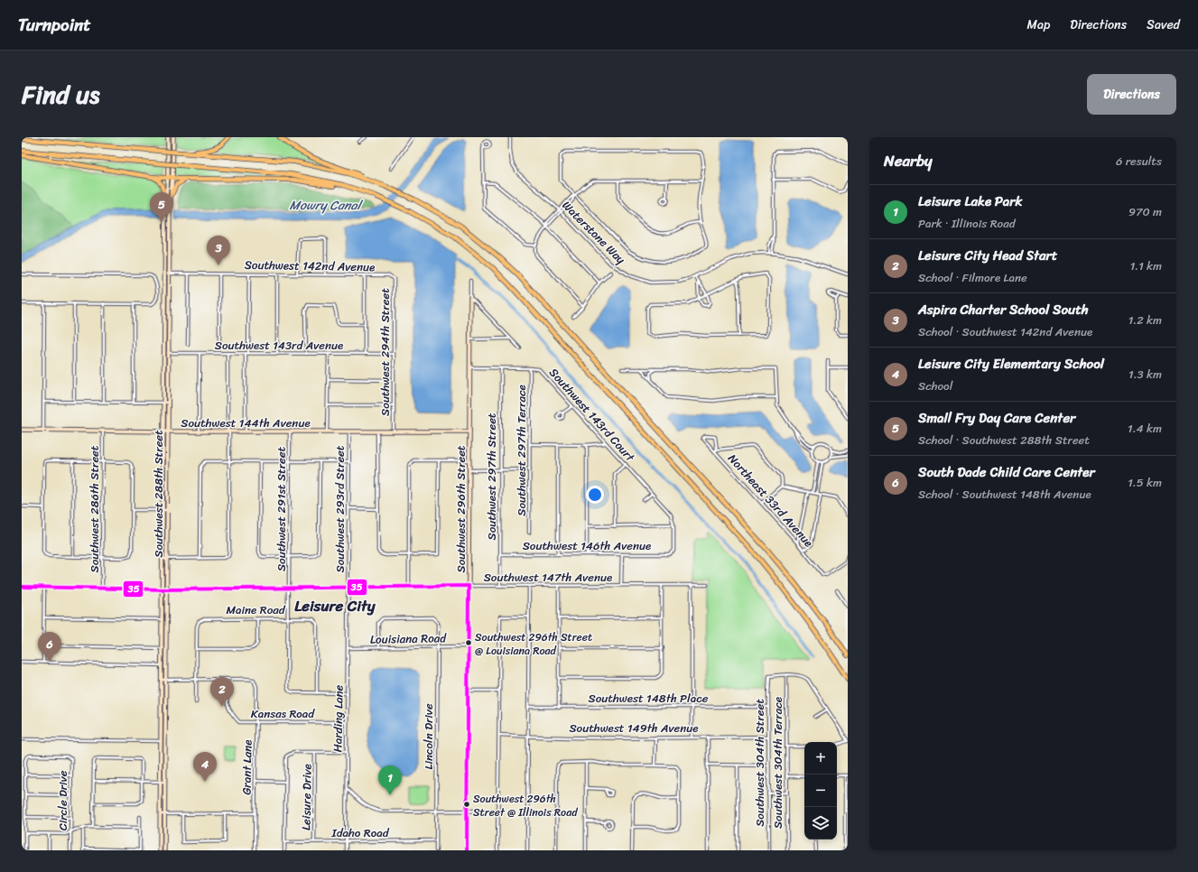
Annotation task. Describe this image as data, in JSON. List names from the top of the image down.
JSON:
{
  "streets": {
    "street": [
      "Waterstone Way",
      "Southwest 142nd Avenue",
      "Southwest 143rd Avenue",
      "Southwest 294th Street",
      "Southwest 143rd Court",
      "Southwest 144th Avenue",
      "Southwest 297th Terrace",
      "Southwest 297th Street",
      "Southwest 288th Street",
      "Northeast 33rd Avenue",
      "Southwest 286th Street",
      "Southwest 291st Street",
      "Southwest 293rd Street",
      "Southwest 296th Street",
      "Southwest 146th Avenue",
      "Southwest 147th Avenue",
      "Maine Road",
      "Louisiana Road",
      "Southwest 148th Place",
      "Kansas Road",
      "Harding Lane",
      "Southwest 149th Avenue",
      "Lincoln Drive",
      "Southwest 304th Street",
      "Southwest 304th Terrace",
      "Grant Lane",
      "Leisure Drive",
      "Circle Drive",
      "Idaho Road"
    ]
  },
  "crossings": [
    ["Southwest 142nd Avenue", "Southwest 294th Street"],
    ["Southwest 142nd Avenue", "Southwest 288th Street"],
    ["Southwest 143rd Avenue", "Southwest 294th Street"],
    ["Southwest 143rd Avenue", "Southwest 288th Street"],
    ["Southwest 294th Street", "Southwest 144th Avenue"],
    ["Southwest 143rd Court", "Southwest 297th Terrace"],
    ["Southwest 143rd Court", "Southwest 297th Street"],
    ["Southwest 143rd Court", "Southwest 296th Street"],
    ["Southwest 143rd Court", "Southwest 146th Avenue"],
    ["Southwest 144th Avenue", "Southwest 288th Street"],
    ["Southwest 144th Avenue", "Southwest 286th Street"],
    ["Southwest 144th Avenue", "Southwest 291st Street"],
    ["Southwest 144th Avenue", "Southwest 293rd Street"],
    ["Southwest 144th Avenue", "Southwest 296th Street"],
    ["Southwest 297th Street", "Southwest 146th Avenue"],
    ["Southwest 297th Street", "Southwest 147th Avenue"],
    ["Southwest 288th Street", "Southwest 147th Avenue"],
    ["Southwest 286th Street", "Southwest 147th Avenue"],
    ["Southwest 291st Street", "Southwest 147th Avenue"],
    ["Southwest 291st Street", "Maine Road"],
    ["Southwest 293rd Street", "Southwest 147th Avenue"],
    ["Southwest 293rd Street", "Harding Lane"],
    ["Southwest 296th Street", "Southwest 147th Avenue"],
    ["Southwest 296th Street", "Louisiana Road"],
    ["Southwest 147th Avenue", "Harding Lane"],
    ["Louisiana Road", "Harding Lane"],
    ["Louisiana Road", "Lincoln Drive"],
    ["Southwest 148th Place", "Southwest 304th Street"],
    ["Kansas Road", "Harding Lane"],
    ["Kansas Road", "Grant Lane"],
    ["Harding Lane", "Idaho Road"],
    ["Southwest 149th Avenue", "Southwest 304th Street"],
    ["Lincoln Drive", "Idaho Road"],
    ["Southwest 304th Street", "Southwest 304th Terrace"],
    ["Leisure Drive", "Idaho Road"]
  ],
  "districts": ["Leisure City"],
  "water": ["Mowry Canal"],
  "places": ["Southwest 296th Street @ Louisiana Road", "Southwest 296th Street @ Illinois Road"],
  "lines": ["transit line 35"],
  "page": {
    "header": "Turnpoint",
    "nav": ["Map", "Directions", "Saved"],
    "title": "Find us",
    "buttons": "Directions",
    "heading": ["Nearby", "6 results"],
    "list": [
      {
        "mark": "1",
        "name": "Leisure Lake Park",
        "note": "Park · Illinois Road",
        "value": "970 m"
      },
      {
        "mark": "2",
        "name": "Leisure City Head Start",
        "note": "School · Filmore Lane",
        "value": "1.1 km"
      },
      {
        "mark": "3",
        "name": "Aspira Charter School South",
        "note": "School · Southwest 142nd Avenue",
        "value": "1.2 km"
      },
      {
        "mark": "4",
        "name": "Leisure City Elementary School",
        "note": "School",
        "value": "1.3 km"
      },
      {
        "mark": "5",
        "name": "Small Fry Day Care Center",
        "note": "School · Southwest 288th Street",
        "value": "1.4 km"
      },
      {
        "mark": "6",
        "name": "South Dade Child Care Center",
        "note": "School · Southwest 148th Avenue",
        "value": "1.5 km"
      }
    ],
    "pins": [
      "5",
      "3",
      "6",
      "2",
      "4",
      "1"
    ],
    "map_buttons": ["+", "−"]
  }
}
